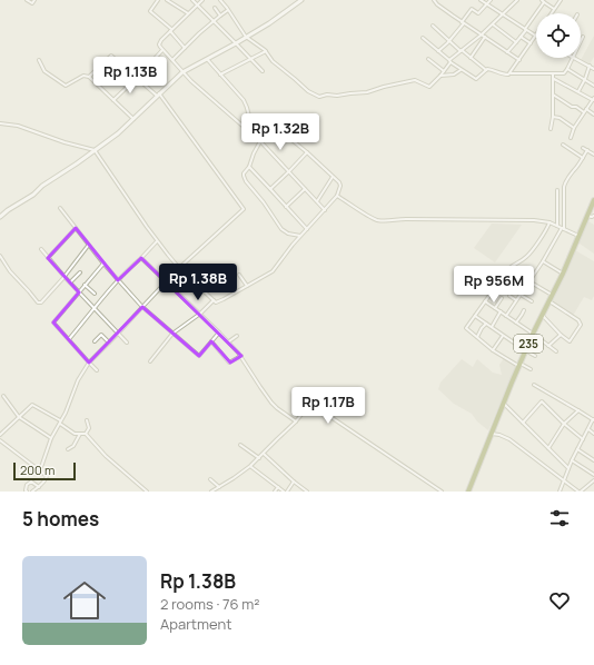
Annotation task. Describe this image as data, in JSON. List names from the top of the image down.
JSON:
{
  "streets": {
    "main road": ["235"]
  },
  "scale_bar": "200 m",
  "page": {
    "price": [
      "Rp 1.13B",
      "Rp 1.32B",
      "Rp 1.38B",
      "Rp 956M",
      "Rp 1.17B"
    ],
    "scale": "200 m",
    "heading": "5 homes",
    "list": [
      {
        "name": "Rp 1.38B",
        "note": "2 rooms · 76 m² · Apartment"
      }
    ]
  }
}
